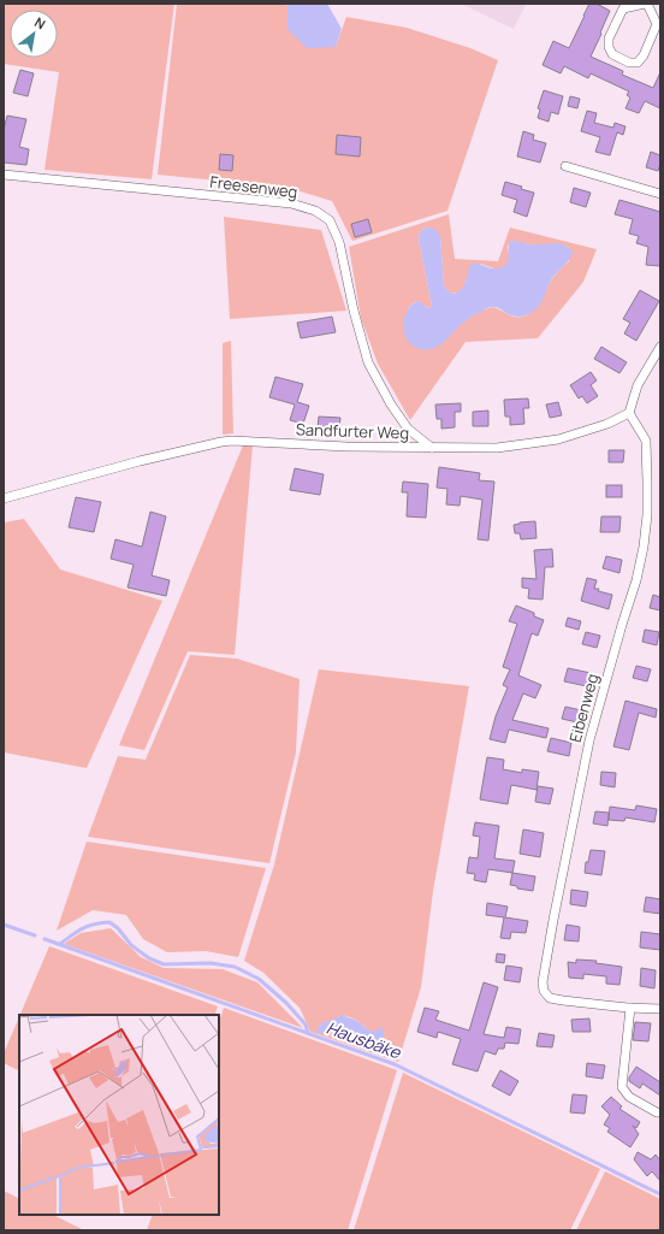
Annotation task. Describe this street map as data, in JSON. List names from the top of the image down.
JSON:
{
  "streets": {
    "street": ["Freesenweg", "Sandfurter Weg", "Eibenweg"]
  },
  "crossings": [
    ["Freesenweg", "Sandfurter Weg"],
    ["Sandfurter Weg", "Eibenweg"]
  ],
  "water": ["Hausbäke"],
  "north": "top right"
}
